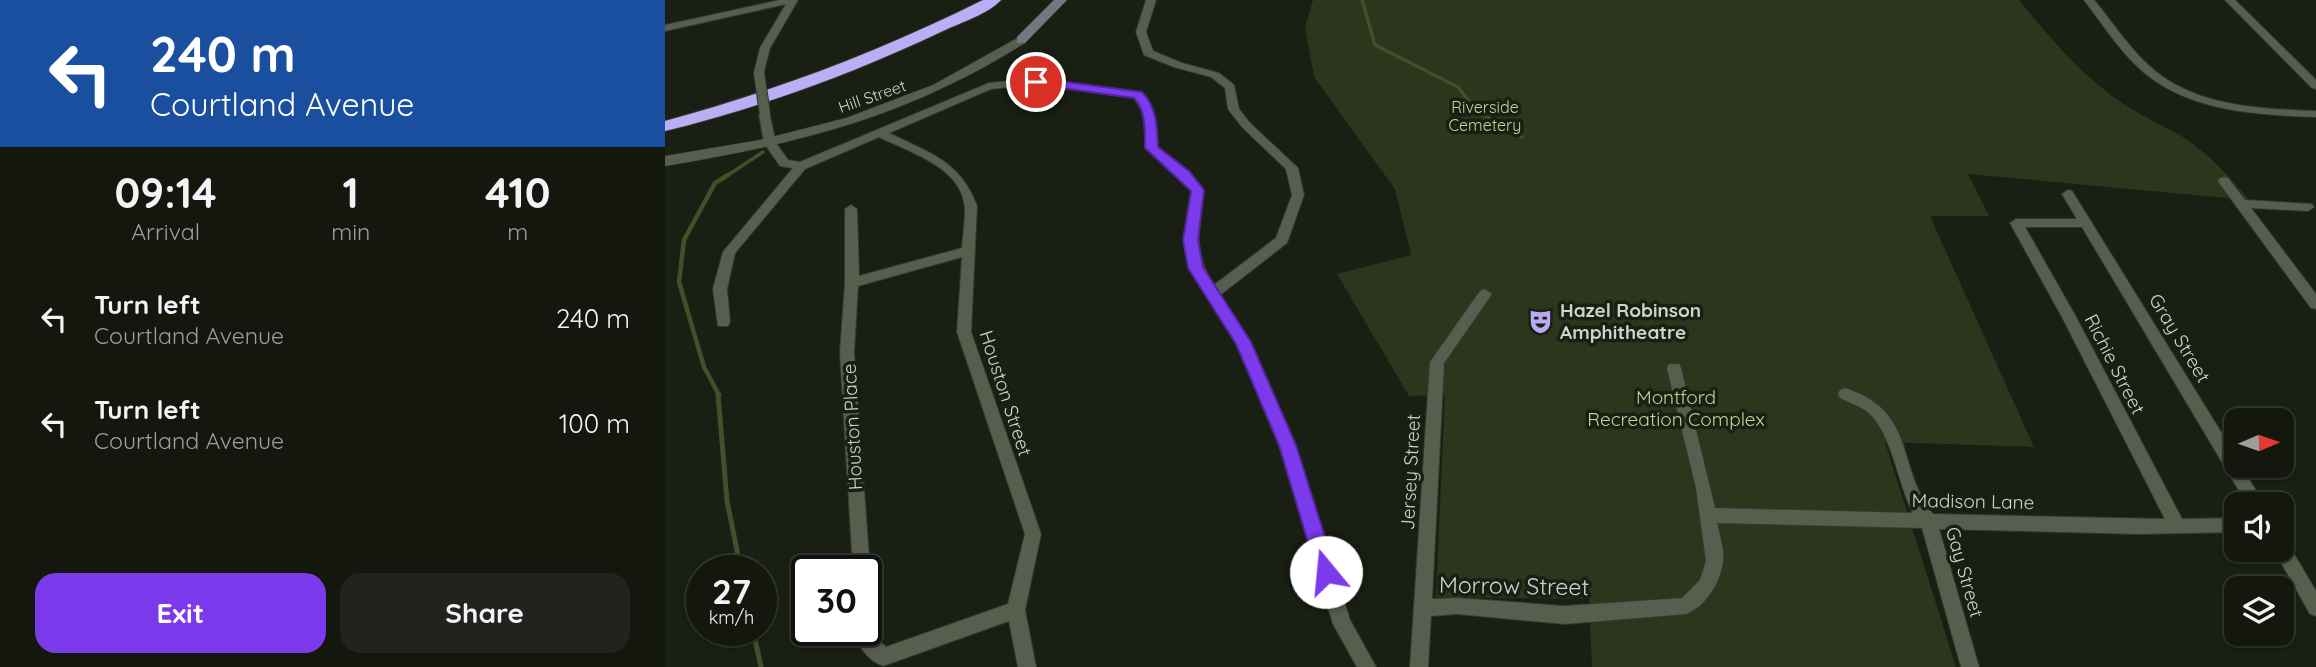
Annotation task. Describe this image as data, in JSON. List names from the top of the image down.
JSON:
{
  "streets": {
    "main road": ["Hill Street"],
    "street": [
      "Gray Street",
      "Richie Street",
      "Houston Street",
      "Houston Place",
      "Jersey Street",
      "Madison Lane",
      "Gay Street",
      "Morrow Street"
    ]
  },
  "crossings": [
    ["Gray Street", "Richie Street"],
    ["Richie Street", "Madison Lane"],
    ["Jersey Street", "Morrow Street"],
    ["Madison Lane", "Gay Street"],
    ["Madison Lane", "Morrow Street"]
  ],
  "parks": ["Riverside Cemetery", "Montford Recreation Complex"],
  "places": {
    "theatre": ["Hazel Robinson Amphitheatre"]
  },
  "north": "right",
  "page": {
    "turn": ["240 m", "Courtland Avenue"],
    "eta": [
      "09:14",
      "Arrival",
      "1",
      "min",
      "410",
      "m"
    ],
    "list": [
      {
        "name": "Turn left",
        "note": "Courtland Avenue",
        "value": "240 m"
      },
      {
        "name": "Turn left",
        "note": "Courtland Avenue",
        "value": "100 m"
      }
    ],
    "speed": "27 km/h",
    "limit": "30",
    "buttons": ["Exit", "Share"]
  }
}
